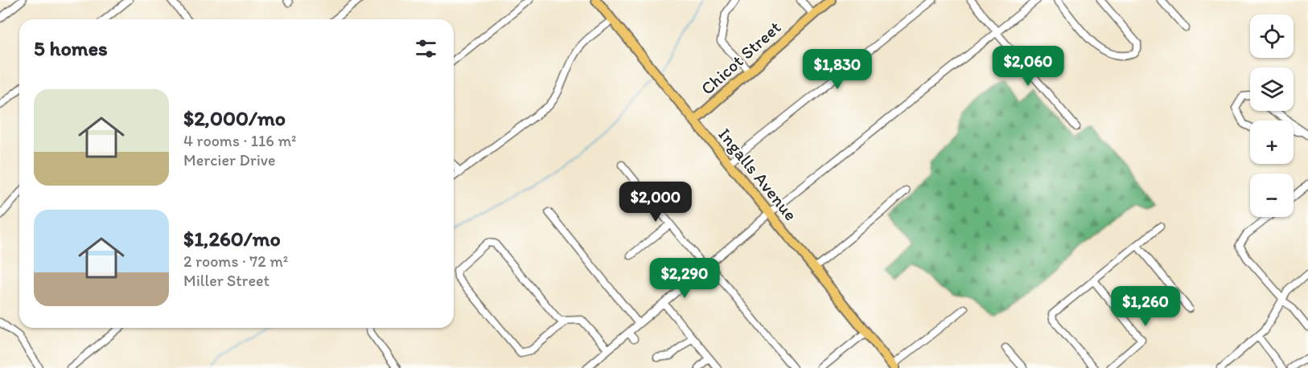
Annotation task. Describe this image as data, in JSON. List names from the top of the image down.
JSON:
{
  "streets": {
    "main road": ["Chicot Street", "Ingalls Avenue"]
  },
  "crossings": [
    ["Chicot Street", "Ingalls Avenue"]
  ],
  "page": {
    "map_buttons": ["+", "−"],
    "heading": "5 homes",
    "price": [
      "$2,060",
      "$1,830",
      "$2,000",
      "$2,290",
      "$1,260"
    ],
    "list": [
      {
        "name": "$2,000/mo",
        "note": "4 rooms · 116 m² · Mercier Drive"
      },
      {
        "name": "$1,260/mo",
        "note": "2 rooms · 72 m² · Miller Street"
      }
    ]
  }
}
